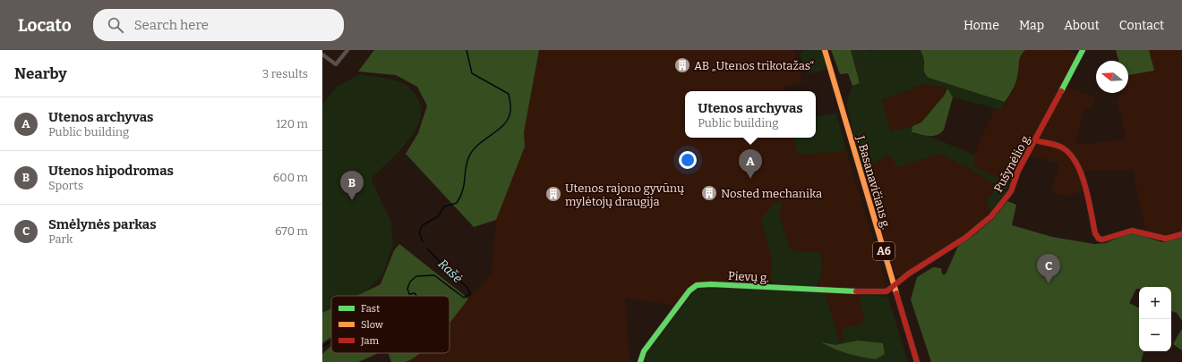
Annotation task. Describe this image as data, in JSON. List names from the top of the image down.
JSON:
{
  "streets": {
    "street": [
      "Pušynėlio g.",
      "J. Basanavičiaus g.",
      "A6",
      "Pievų g."
    ]
  },
  "crossings": [
    ["Pušynėlio g.", "J. Basanavičiaus g."],
    ["Pušynėlio g.", "Pievų g."],
    ["J. Basanavičiaus g.", "Pievų g."]
  ],
  "water": ["Rašė"],
  "places": {
    "building": ["AB „Utenos trikotažas“", "Nosted mechanika", "Utenos rajono gyvūnų mylėtojų draugija"]
  },
  "legend": ["Fast", "Slow", "Jam"],
  "north": "left",
  "page": {
    "header": "Locato",
    "search": "Search here",
    "nav": [
      "Home",
      "Map",
      "About",
      "Contact"
    ],
    "heading": ["Nearby", "3 results"],
    "popup": ["Utenos archyvas", "Public building"],
    "list": [
      {
        "mark": "A",
        "name": "Utenos archyvas",
        "note": "Public building",
        "value": "120 m"
      },
      {
        "mark": "B",
        "name": "Utenos hipodromas",
        "note": "Sports",
        "value": "600 m"
      },
      {
        "mark": "C",
        "name": "Smėlynės parkas",
        "note": "Park",
        "value": "670 m"
      }
    ],
    "pins": ["A", "B", "C"],
    "map_buttons": ["+", "−"]
  }
}
